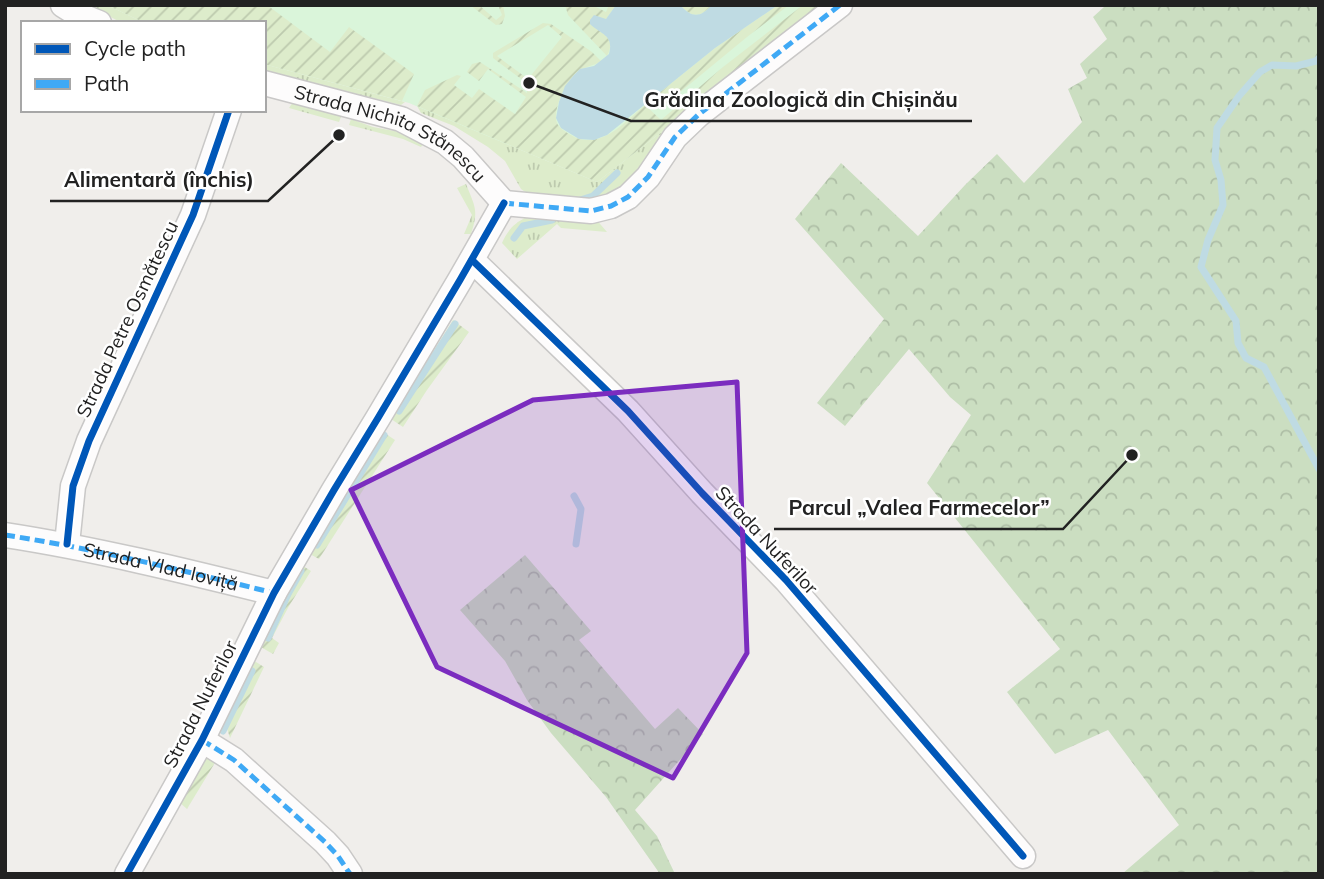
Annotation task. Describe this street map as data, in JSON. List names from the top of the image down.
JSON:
{
  "streets": {
    "street": [
      "Strada Nichita Stănescu",
      "Strada Petre Osmătescu",
      "Strada Nuferilor",
      "Strada Vlad Ioviță"
    ]
  },
  "crossings": [
    ["Strada Nichita Stănescu", "Strada Nuferilor"],
    ["Strada Petre Osmătescu", "Strada Vlad Ioviță"],
    ["Strada Nuferilor", "Strada Vlad Ioviță"]
  ],
  "places": ["Grădina Zoologică din Chișinău", "Alimentară (închis)", "Parcul „Valea Farmecelor”"],
  "legend": ["Cycle path", "Path"]
}
